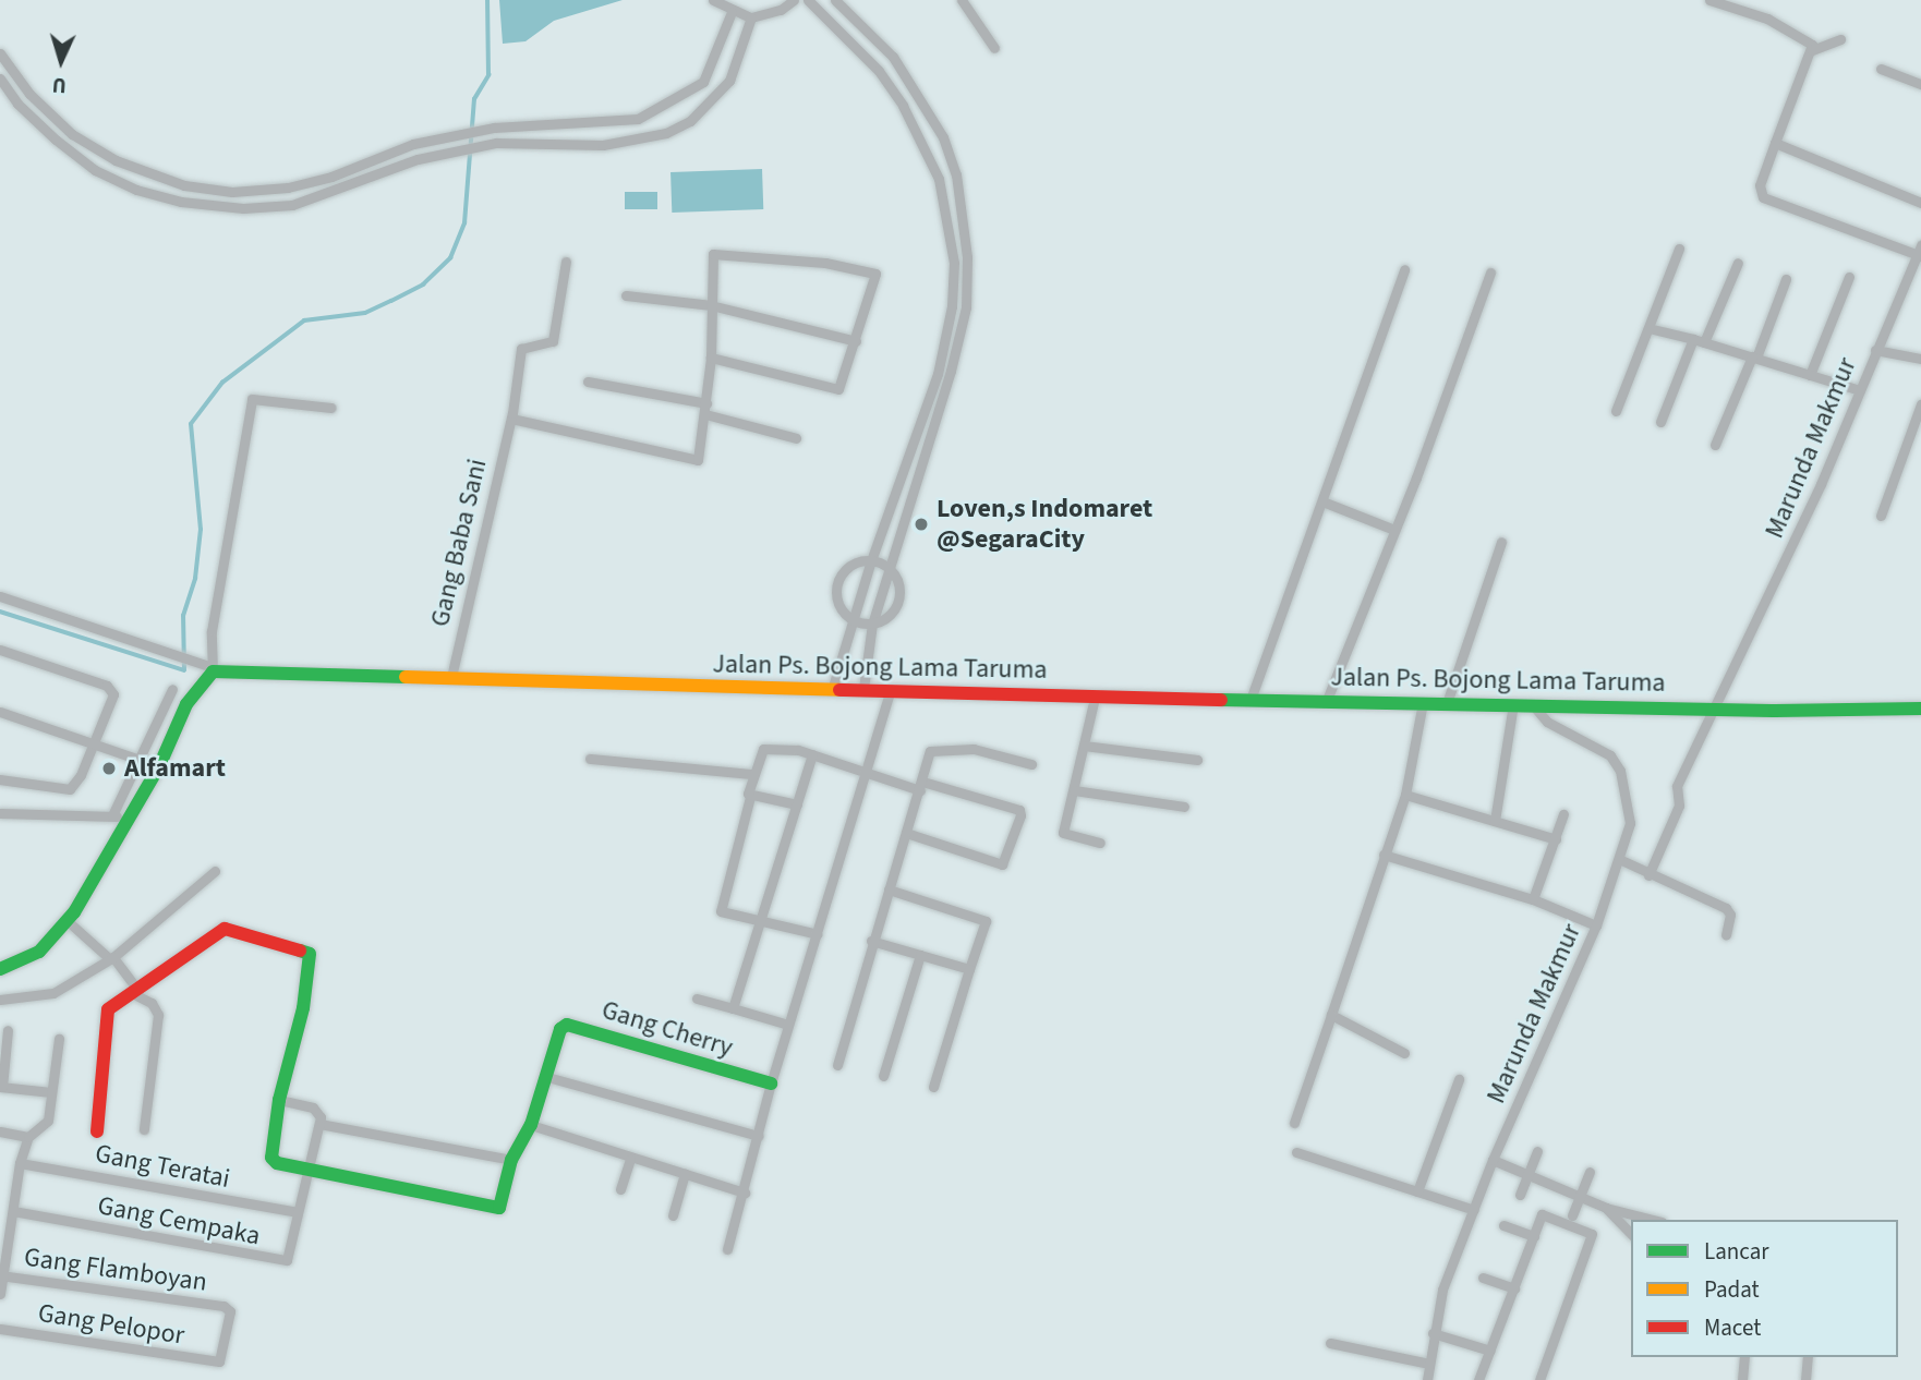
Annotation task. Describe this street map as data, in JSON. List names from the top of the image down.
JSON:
{
  "streets": {
    "main road": ["Jalan Ps. Bojong Lama Taruma", "Gang Cherry"],
    "street": [
      "Marunda Makmur",
      "Gang Baba Sani",
      "Gang Teratai",
      "Gang Cempaka",
      "Gang Flamboyan",
      "Gang Pelopor"
    ]
  },
  "crossings": [
    ["Marunda Makmur", "Jalan Ps. Bojong Lama Taruma"],
    ["Gang Baba Sani", "Jalan Ps. Bojong Lama Taruma"],
    ["Gang Teratai", "Gang Cempaka"],
    ["Gang Flamboyan", "Gang Pelopor"]
  ],
  "places": ["Loven,s Indomaret @SegaraCity", "Alfamart"],
  "legend": ["Lancar", "Padat", "Macet"],
  "north": "bottom"
}
